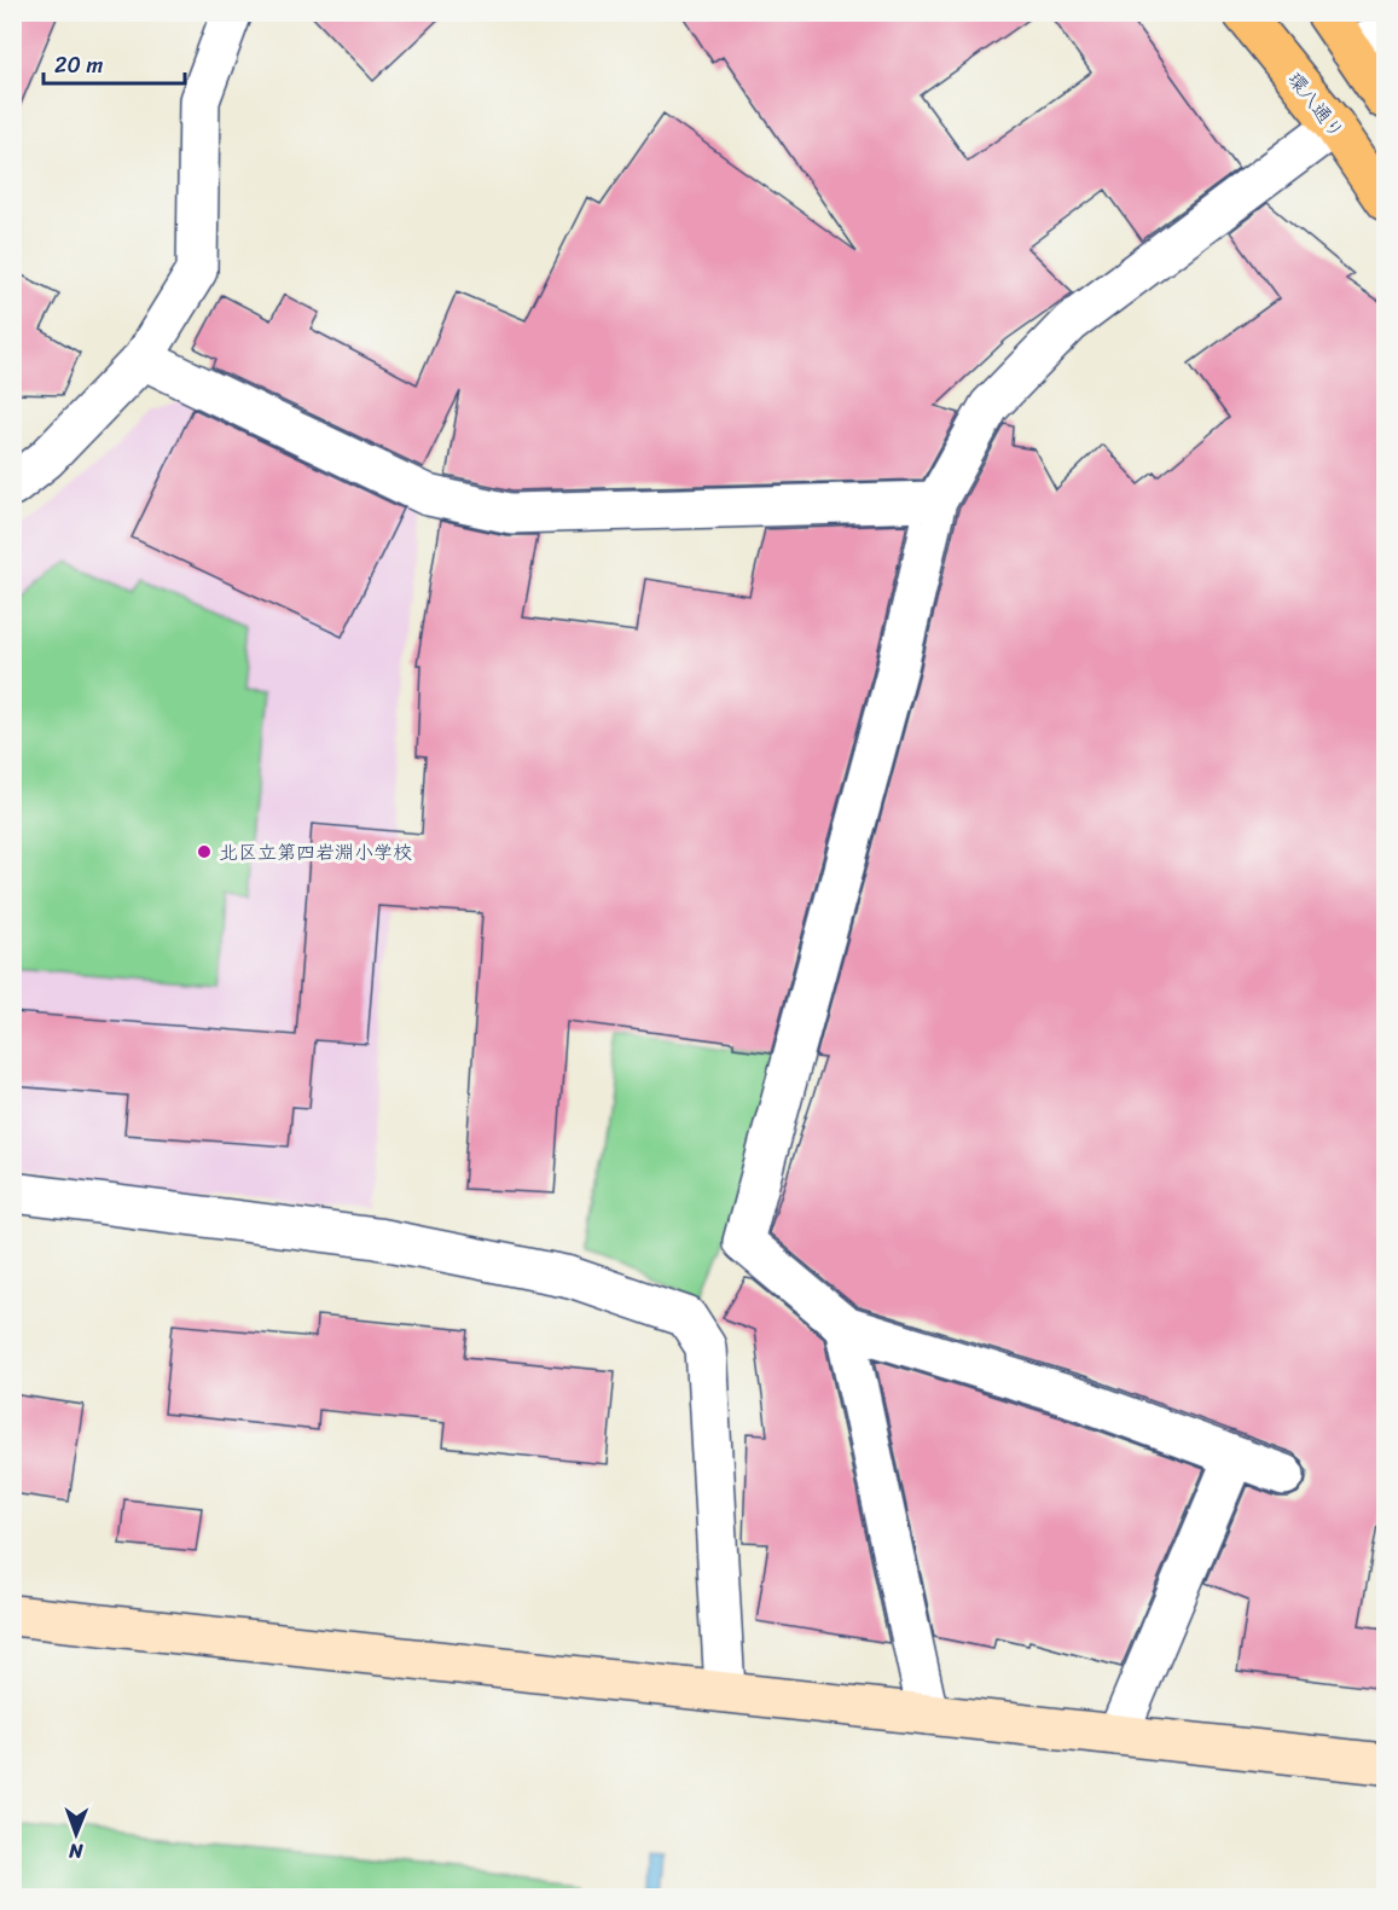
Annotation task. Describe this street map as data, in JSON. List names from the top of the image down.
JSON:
{
  "streets": {
    "main road": ["環八通り"]
  },
  "places": ["北区立第四岩淵小学校"],
  "scale_bar": "20 m",
  "north": "bottom"
}
